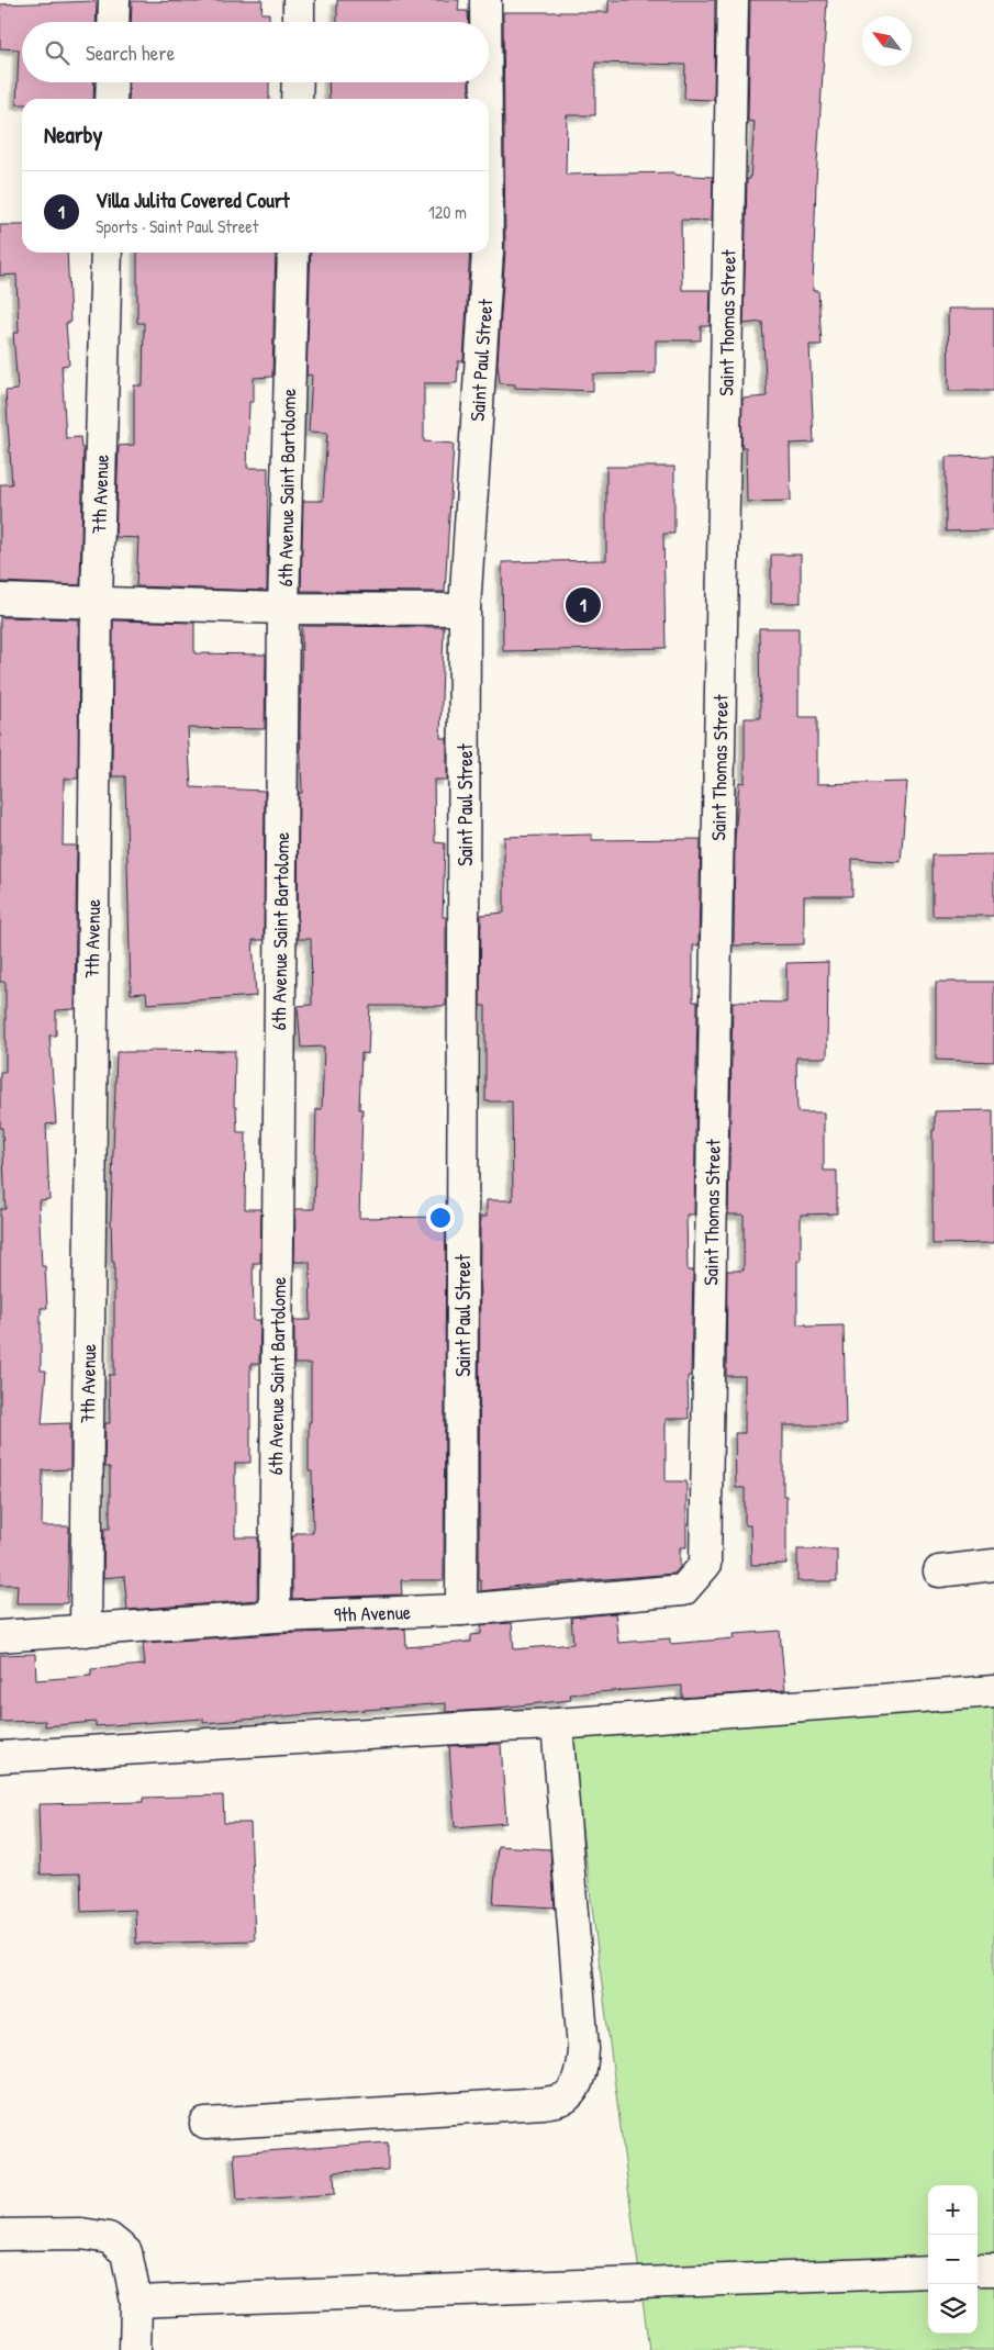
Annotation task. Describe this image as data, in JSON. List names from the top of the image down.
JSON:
{
  "streets": {
    "street": [
      "Saint Thomas Street",
      "Saint Paul Street",
      "6th Avenue Saint Bartolome",
      "7th Avenue",
      "9th Avenue"
    ]
  },
  "crossings": [
    ["Saint Thomas Street", "9th Avenue"],
    ["Saint Paul Street", "9th Avenue"],
    ["6th Avenue Saint Bartolome", "9th Avenue"],
    ["7th Avenue", "9th Avenue"]
  ],
  "north": "top left",
  "page": {
    "search": "Search here",
    "heading": "Nearby",
    "list": [
      {
        "mark": "1",
        "name": "Villa Julita Covered Court",
        "note": "Sports · Saint Paul Street",
        "value": "120 m"
      }
    ],
    "pins": "1",
    "map_buttons": ["+", "−"]
  }
}
